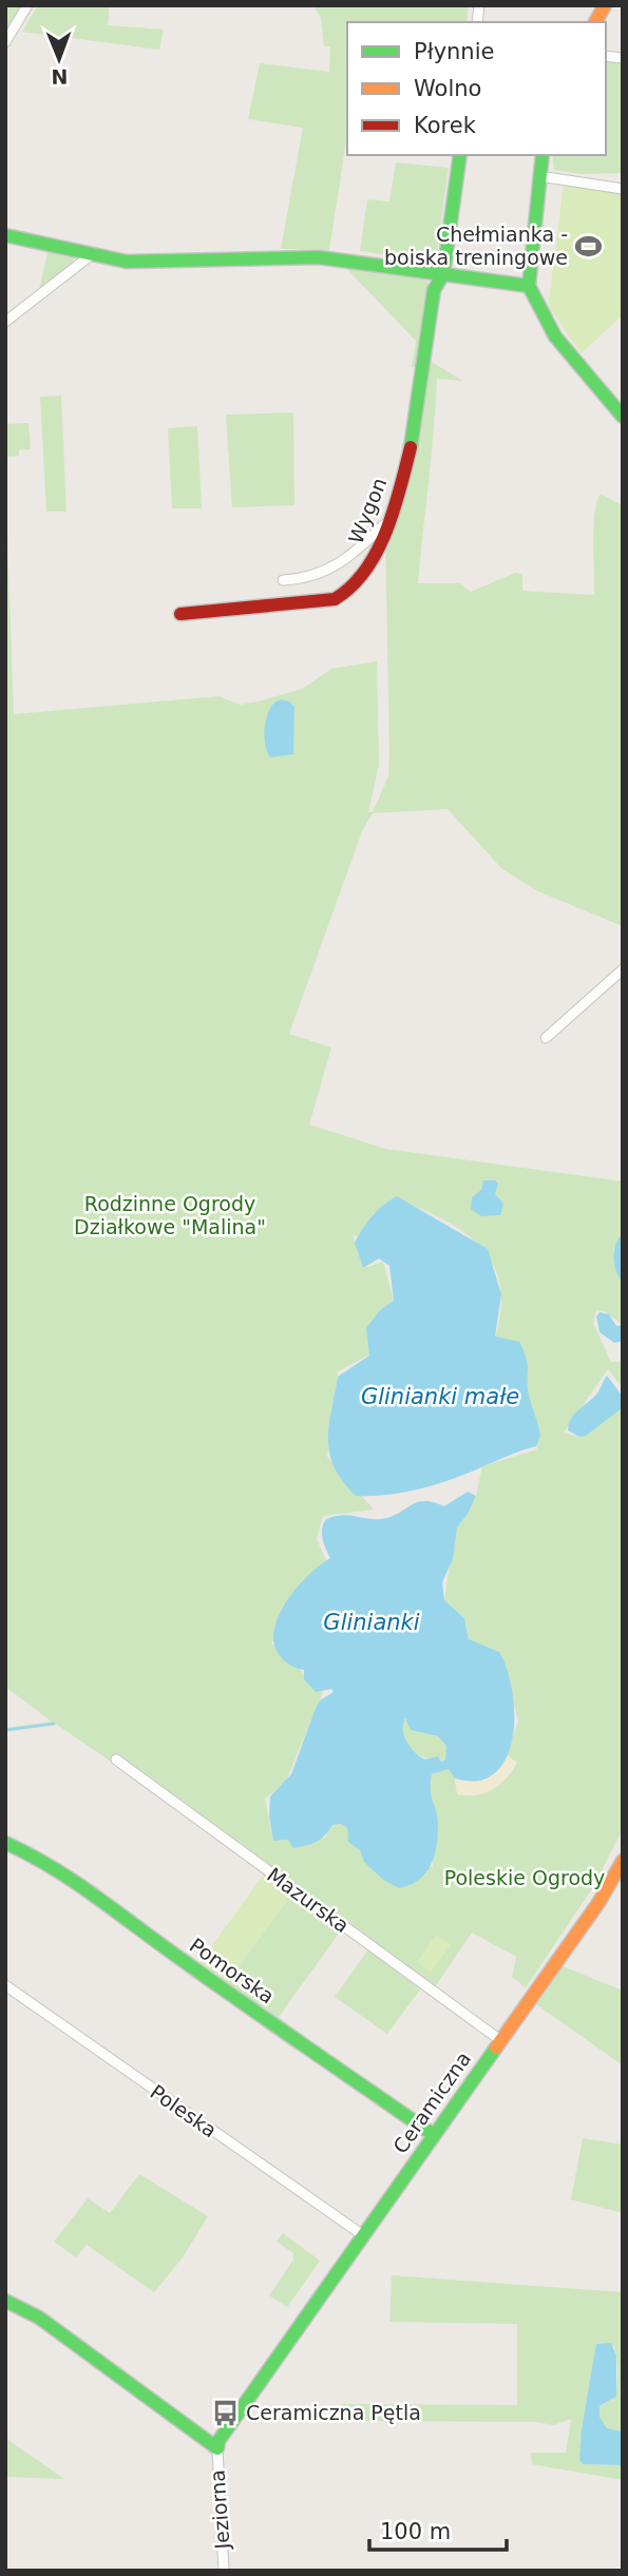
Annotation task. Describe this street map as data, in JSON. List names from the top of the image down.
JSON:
{
  "streets": {
    "street": [
      "Wygon",
      "Mazurska",
      "Pomorska",
      "Ceramiczna",
      "Poleska",
      "Jeziorna"
    ]
  },
  "crossings": [
    ["Mazurska", "Ceramiczna"],
    ["Pomorska", "Ceramiczna"],
    ["Ceramiczna", "Poleska"],
    ["Ceramiczna", "Jeziorna"]
  ],
  "water": ["Glinianki małe", "Glinianki"],
  "parks": ["Rodzinne Ogrody Działkowe \"Malina\"", "Poleskie Ogrody"],
  "places": {
    "sports": ["Chełmianka - boiska treningowe"],
    "bus stop": ["Ceramiczna Pętla"]
  },
  "legend": ["Płynnie", "Wolno", "Korek"],
  "scale_bar": "100 m",
  "north": "bottom"
}
